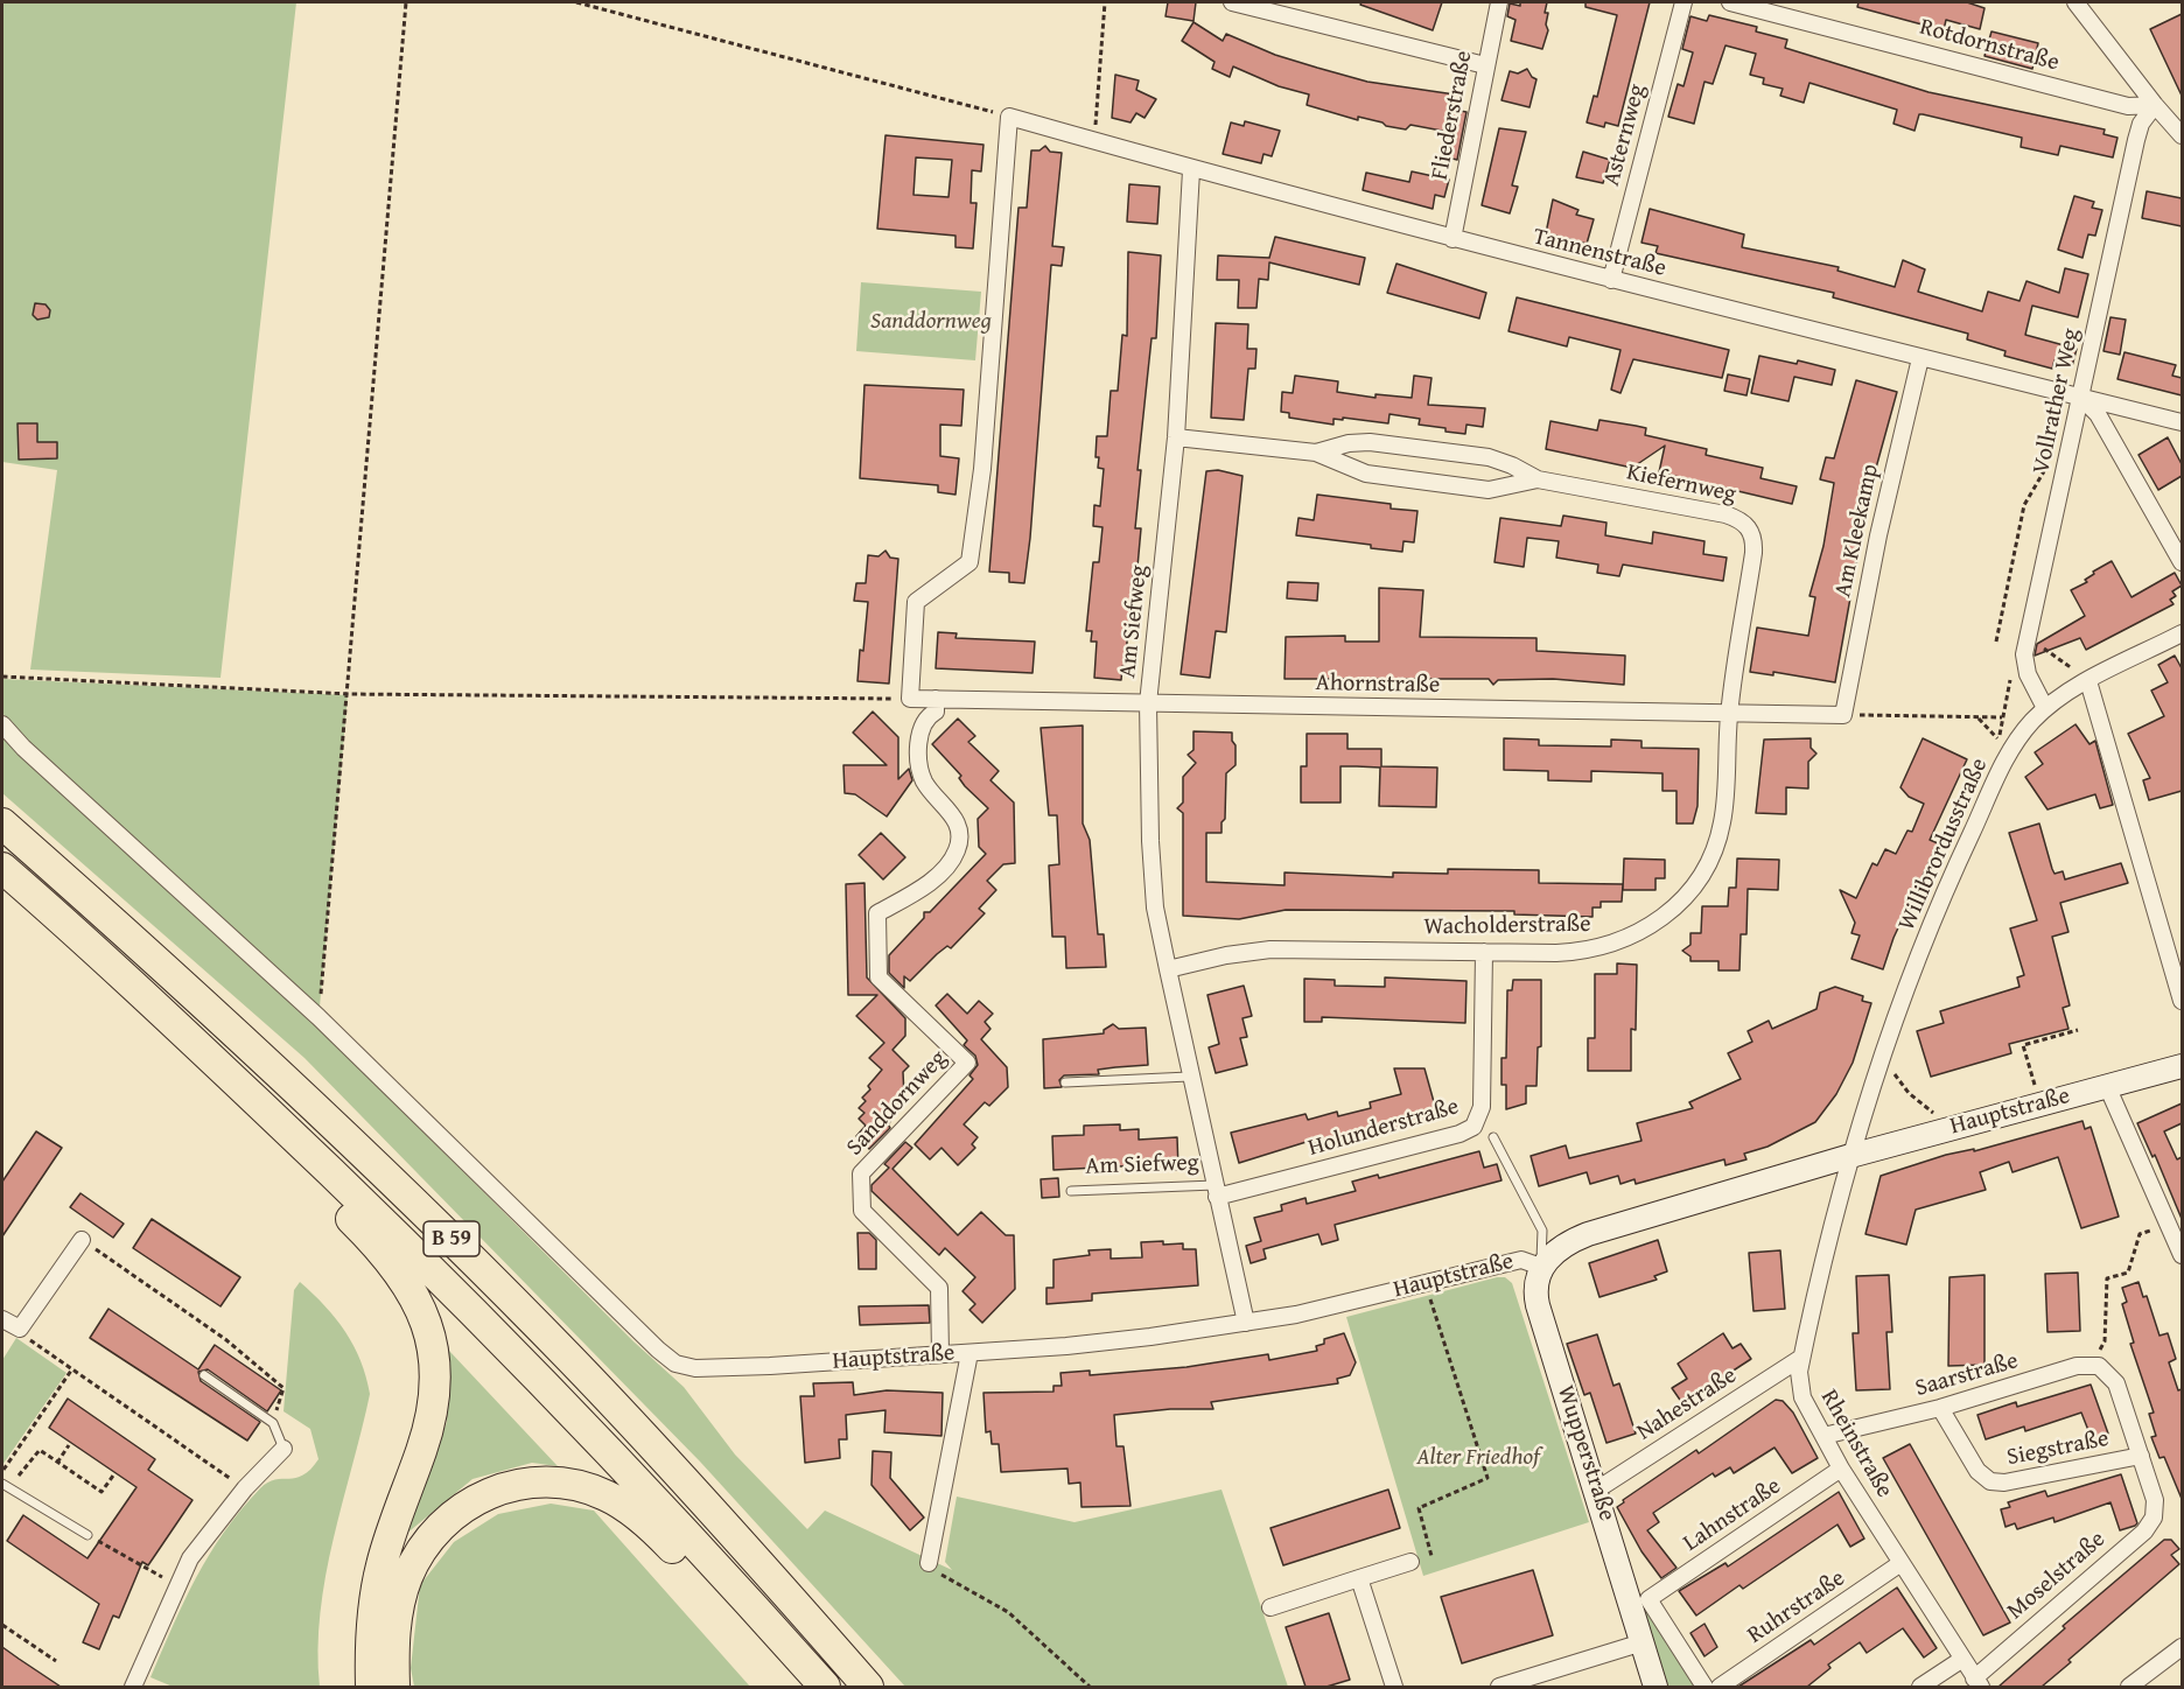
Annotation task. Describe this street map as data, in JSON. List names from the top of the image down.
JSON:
{
  "streets": {
    "highway": ["B 59"],
    "street": [
      "Rotdornstraße",
      "Fliederstraße",
      "Asternweg",
      "Tannenstraße",
      "Vollrather Weg",
      "Kiefernweg",
      "Am Kleekamp",
      "Am Siefweg",
      "Ahornstraße",
      "Willibrordusstraße",
      "Wacholderstraße",
      "Sanddornweg",
      "Hauptstraße",
      "Holunderstraße",
      "Saarstraße",
      "Nahestraße",
      "Rheinstraße",
      "Siegstraße",
      "Wupperstraße",
      "Lahnstraße",
      "Moselstraße",
      "Ruhrstraße"
    ]
  },
  "crossings": [
    ["Rotdornstraße", "Vollrather Weg"],
    ["Fliederstraße", "Tannenstraße"],
    ["Asternweg", "Tannenstraße"],
    ["Tannenstraße", "Vollrather Weg"],
    ["Tannenstraße", "Am Kleekamp"],
    ["Tannenstraße", "Am Siefweg"],
    ["Vollrather Weg", "Willibrordusstraße"],
    ["Kiefernweg", "Am Siefweg"],
    ["Kiefernweg", "Ahornstraße"],
    ["Kiefernweg", "Wacholderstraße"],
    ["Am Kleekamp", "Ahornstraße"],
    ["Am Siefweg", "Ahornstraße"],
    ["Am Siefweg", "Wacholderstraße"],
    ["Am Siefweg", "Hauptstraße"],
    ["Am Siefweg", "Holunderstraße"],
    ["Ahornstraße", "Wacholderstraße"],
    ["Ahornstraße", "Sanddornweg"],
    ["Willibrordusstraße", "Hauptstraße"],
    ["Willibrordusstraße", "Rheinstraße"],
    ["Wacholderstraße", "Holunderstraße"],
    ["Sanddornweg", "Hauptstraße"],
    ["Hauptstraße", "Rheinstraße"],
    ["Hauptstraße", "Wupperstraße"],
    ["Saarstraße", "Rheinstraße"],
    ["Saarstraße", "Siegstraße"],
    ["Nahestraße", "Rheinstraße"],
    ["Nahestraße", "Wupperstraße"],
    ["Rheinstraße", "Lahnstraße"],
    ["Rheinstraße", "Moselstraße"],
    ["Rheinstraße", "Ruhrstraße"],
    ["Siegstraße", "Moselstraße"]
  ],
  "parks": ["Sanddornweg", "Alter Friedhof"]
}
